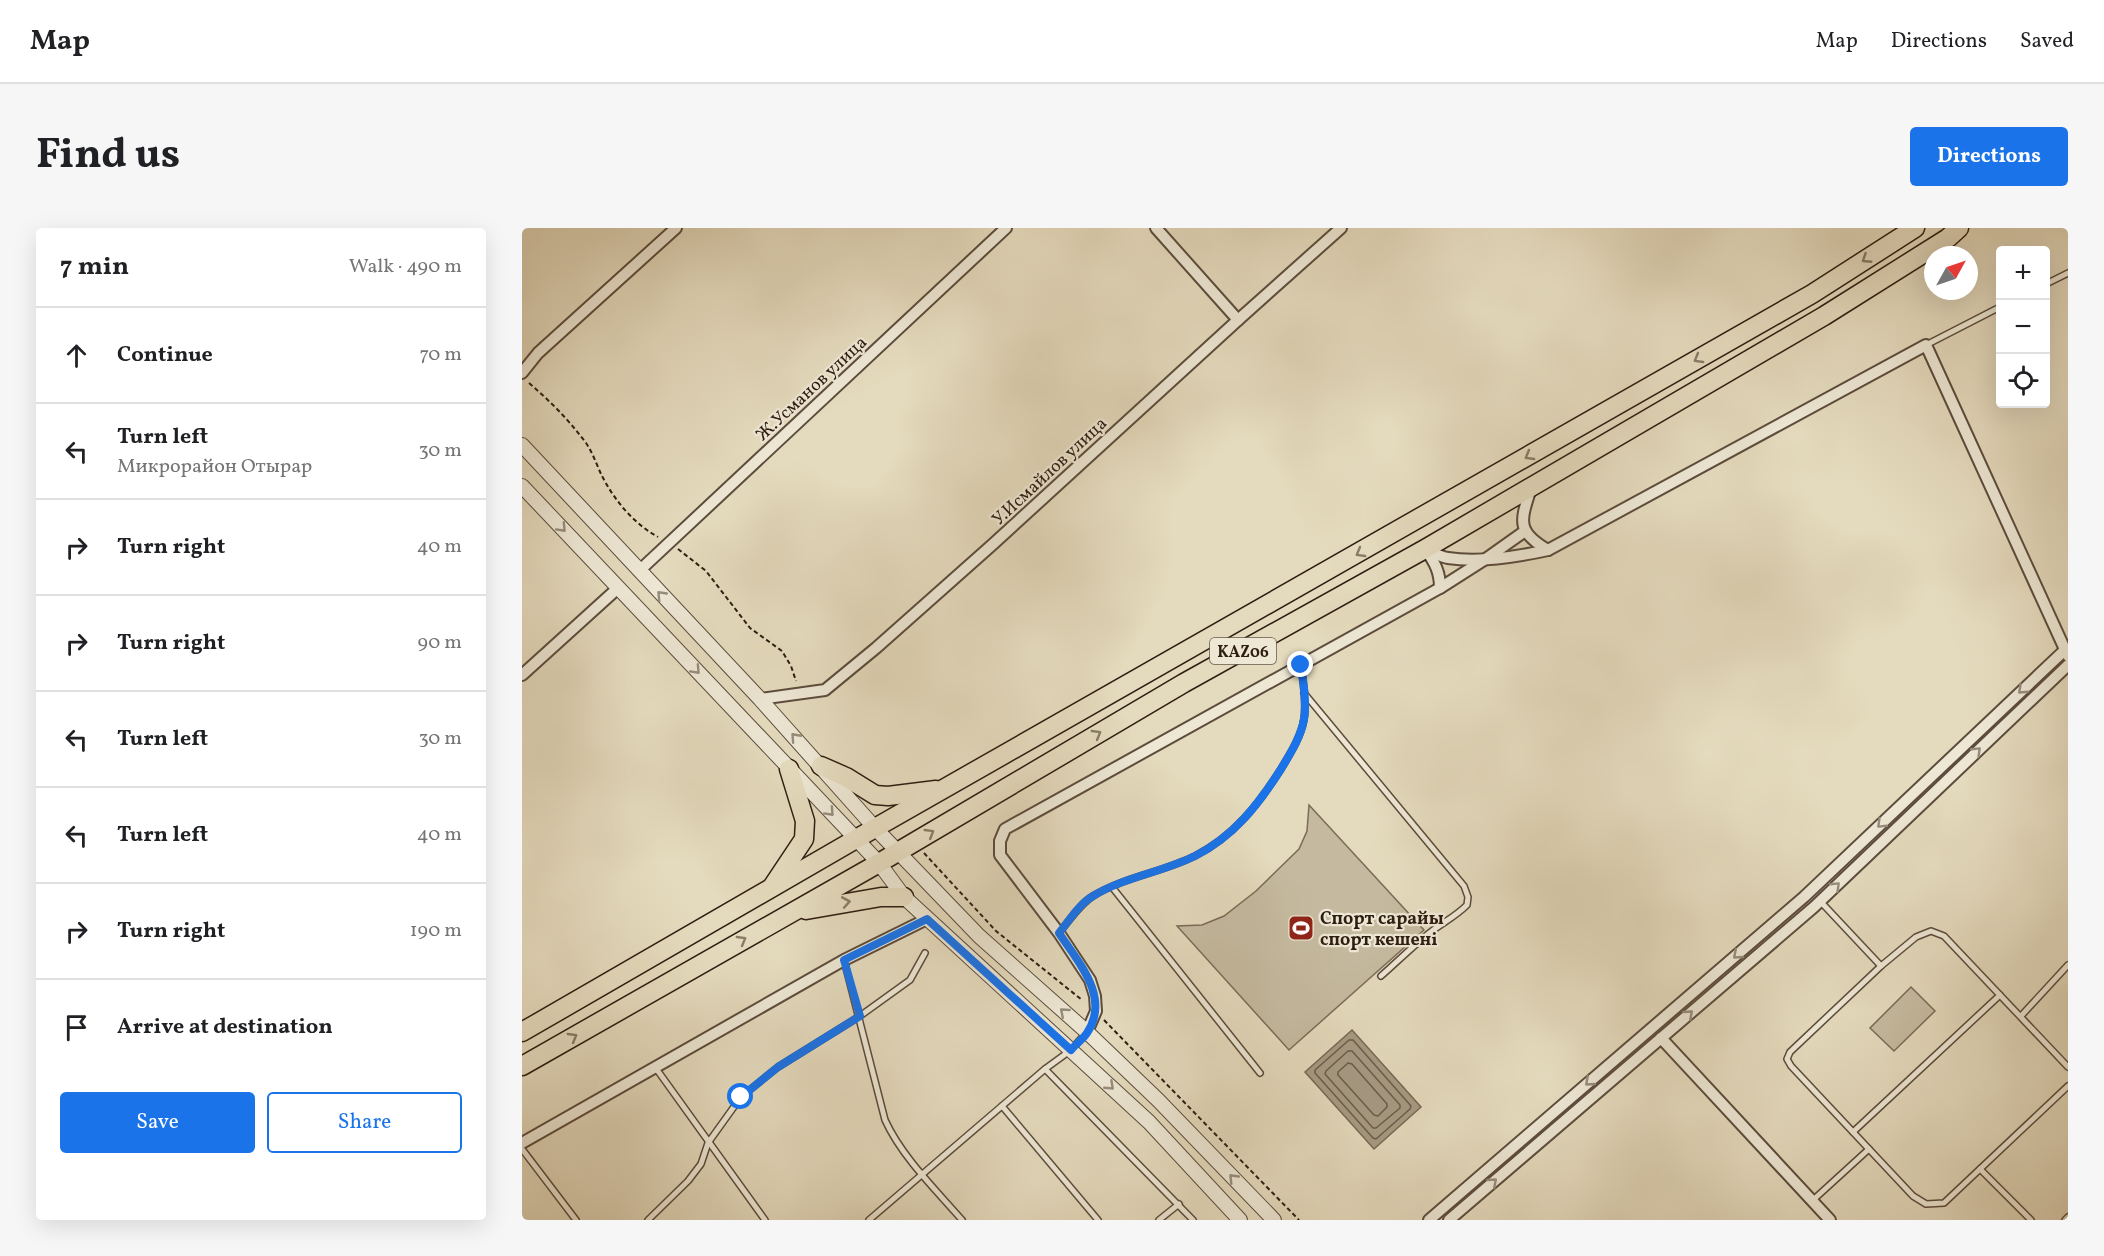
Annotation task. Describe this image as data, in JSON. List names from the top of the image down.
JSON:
{
  "streets": {
    "highway": ["KАZ06"],
    "street": ["Ж.Усманов улица", "У.Исмайлов улица"]
  },
  "places": {
    "sports": ["Спорт сарайы спорт кешені"]
  },
  "north": "top right",
  "page": {
    "header": "Map",
    "nav": ["Map", "Directions", "Saved"],
    "title": "Find us",
    "buttons": [
      "Directions",
      ["Save", "Share"]
    ],
    "heading": ["7 min", "Walk · 490 m"],
    "map_buttons": ["+", "−"],
    "list": [
      ["Continue", "70 m"],
      ["Turn left", "Микрорайон Отырар", "30 m"],
      ["Turn right", "40 m"],
      ["Turn right", "90 m"],
      ["Turn left", "30 m"],
      ["Turn left", "40 m"],
      ["Turn right", "190 m"],
      "Arrive at destination"
    ]
  }
}
